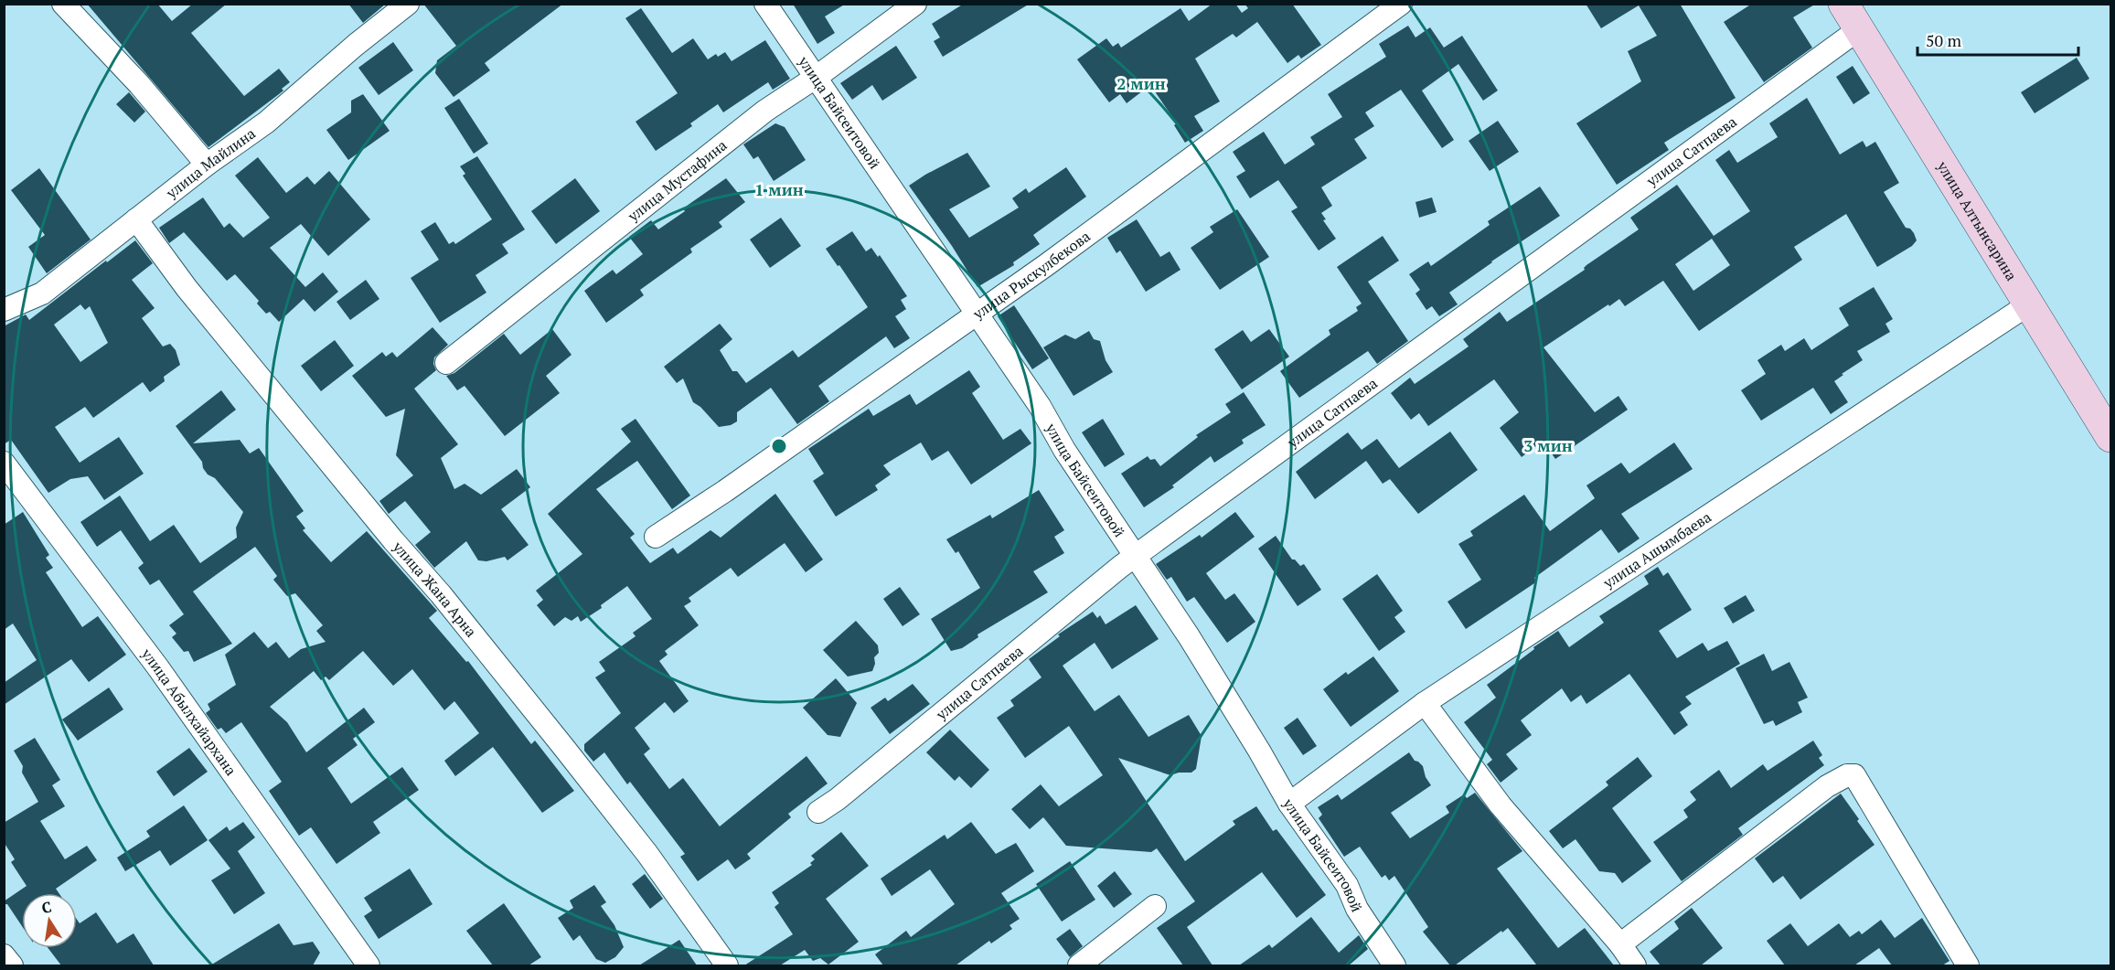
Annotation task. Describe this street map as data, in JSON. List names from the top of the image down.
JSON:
{
  "streets": {
    "street": [
      "улица Байсеитовой",
      "улица Сатпаева",
      "улица Майлина",
      "улица Мустафина",
      "улица Алтынсарина",
      "улица Рыскулбекова",
      "улица Ашымбаева",
      "улица Жана Арна",
      "улица Абылхайархана"
    ]
  },
  "crossings": [
    ["улица Байсеитовой", "улица Сатпаева"],
    ["улица Байсеитовой", "улица Мустафина"],
    ["улица Байсеитовой", "улица Рыскулбекова"],
    ["улица Байсеитовой", "улица Ашымбаева"],
    ["улица Сатпаева", "улица Алтынсарина"],
    ["улица Майлина", "улица Жана Арна"],
    ["улица Алтынсарина", "улица Ашымбаева"]
  ],
  "scale_bar": "50 m",
  "north": "top",
  "rings": ["2 мин", "1 мин", "3 мин"]
}
